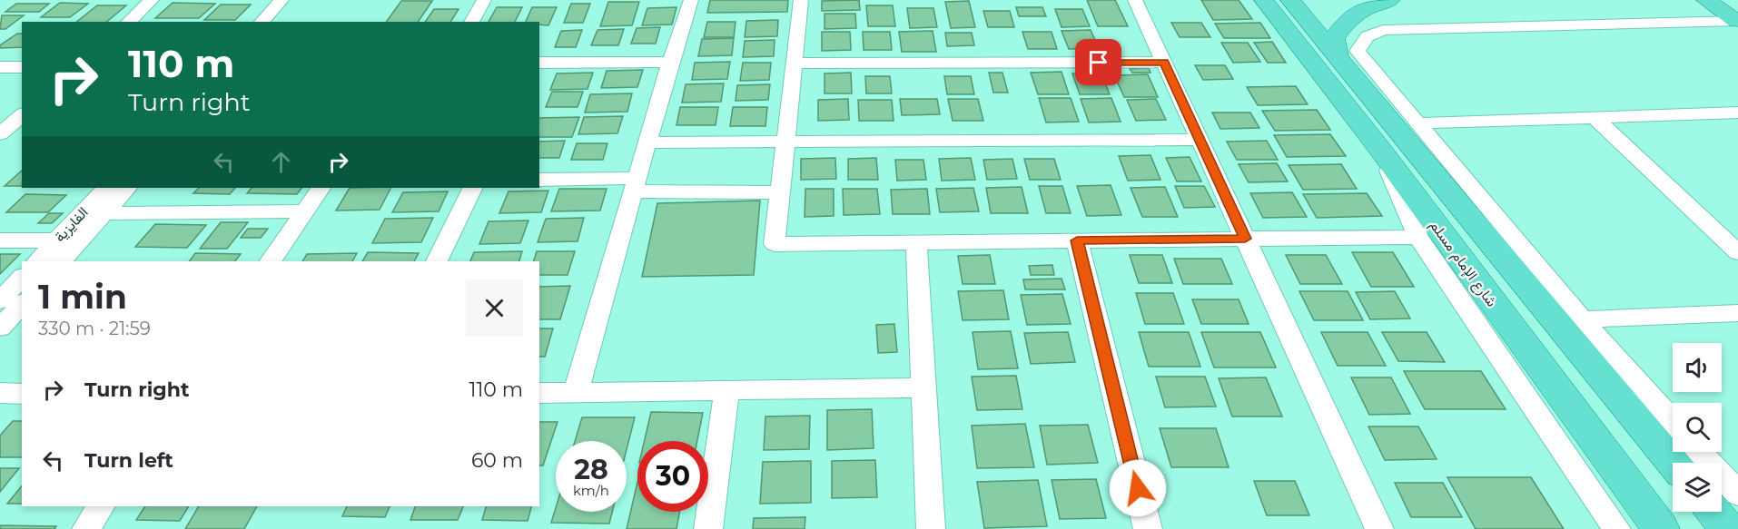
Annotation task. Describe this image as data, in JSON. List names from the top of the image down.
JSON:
{
  "streets": {
    "main road": ["شارع الإمام مسلم"],
    "street": ["الفايزية"]
  },
  "page": {
    "turn": ["110 m", "Turn right"],
    "heading": ["1 min", "330 m · 21:59"],
    "list": [
      {
        "name": "Turn right",
        "value": "110 m"
      },
      {
        "name": "Turn left",
        "value": "60 m"
      }
    ],
    "speed": "28 km/h",
    "limit": "30"
  }
}
